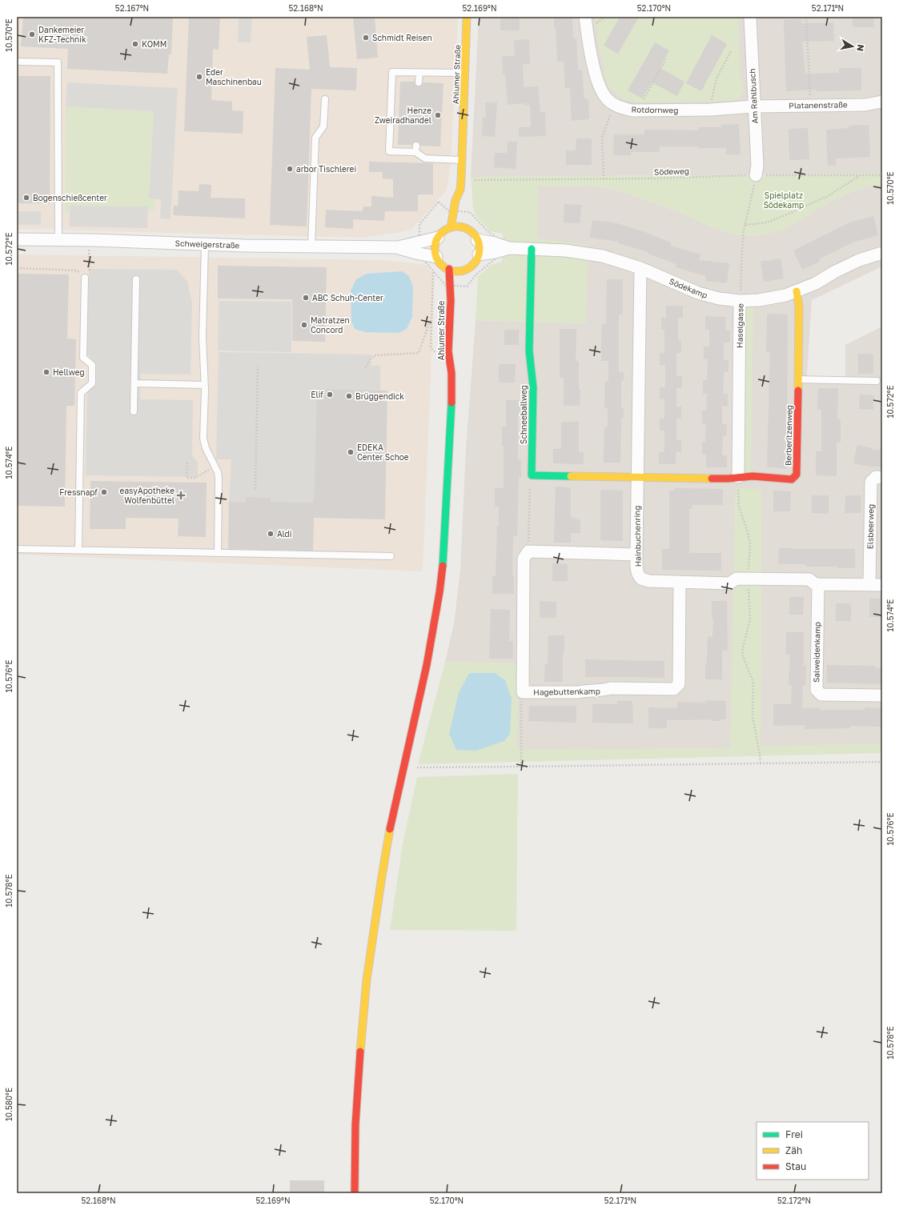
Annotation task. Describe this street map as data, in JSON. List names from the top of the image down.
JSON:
{
  "streets": {
    "main road": ["Ahlumer Straße", "Schneeballweg", "Berberitzenweg"],
    "street": [
      "Am Rahlbusch",
      "Platanenstraße",
      "Rotdornweg",
      "Schweigerstraße",
      "Södekamp",
      "Haselgasse",
      "Elsbeerweg",
      "Hainbuchenring",
      "Salweidenkamp",
      "Hagebuttenkamp"
    ],
    "path": ["Södeweg"]
  },
  "crossings": [
    ["Ahlumer Straße", "Södeweg"],
    ["Ahlumer Straße", "Schweigerstraße"],
    ["Ahlumer Straße", "Södekamp"],
    ["Am Rahlbusch", "Platanenstraße"],
    ["Am Rahlbusch", "Rotdornweg"],
    ["Am Rahlbusch", "Södeweg"],
    ["Am Rahlbusch", "Haselgasse"],
    ["Platanenstraße", "Rotdornweg"],
    ["Södeweg", "Haselgasse"],
    ["Schweigerstraße", "Södekamp"],
    ["Södekamp", "Haselgasse"],
    ["Södekamp", "Schneeballweg"],
    ["Södekamp", "Berberitzenweg"],
    ["Södekamp", "Hainbuchenring"],
    ["Haselgasse", "Berberitzenweg"],
    ["Berberitzenweg", "Hainbuchenring"],
    ["Elsbeerweg", "Hainbuchenring"],
    ["Hainbuchenring", "Salweidenkamp"],
    ["Hainbuchenring", "Hagebuttenkamp"]
  ],
  "parks": ["Spielplatz Södekamp"],
  "places": {
    "other": [
      "Dankemeier KFZ-Technik",
      "Schmidt Reisen",
      "KOMM",
      "Eder Maschinenbau",
      "Henze Zweiradhandel",
      "arbor Tischlerei",
      "Bogenschießcenter",
      "ABC Schuh-Center",
      "Matratzen Concord",
      "Hellweg",
      "Elif",
      "Brüggendick",
      "EDEKA Center Schoe",
      "Fressnapf",
      "Aldi"
    ],
    "health": ["easyApotheke Wolfenbüttel"]
  },
  "legend": ["Frei", "Zäh", "Stau"],
  "north": "right",
  "coordinates": [
    "52.167°N",
    "52.168°N",
    "52.169°N",
    "52.170°N",
    "52.171°N",
    "10.570°E",
    "10.572°E",
    "10.574°E",
    "10.576°E",
    "10.578°E",
    "10.580°E",
    "52.172°N"
  ]
}
